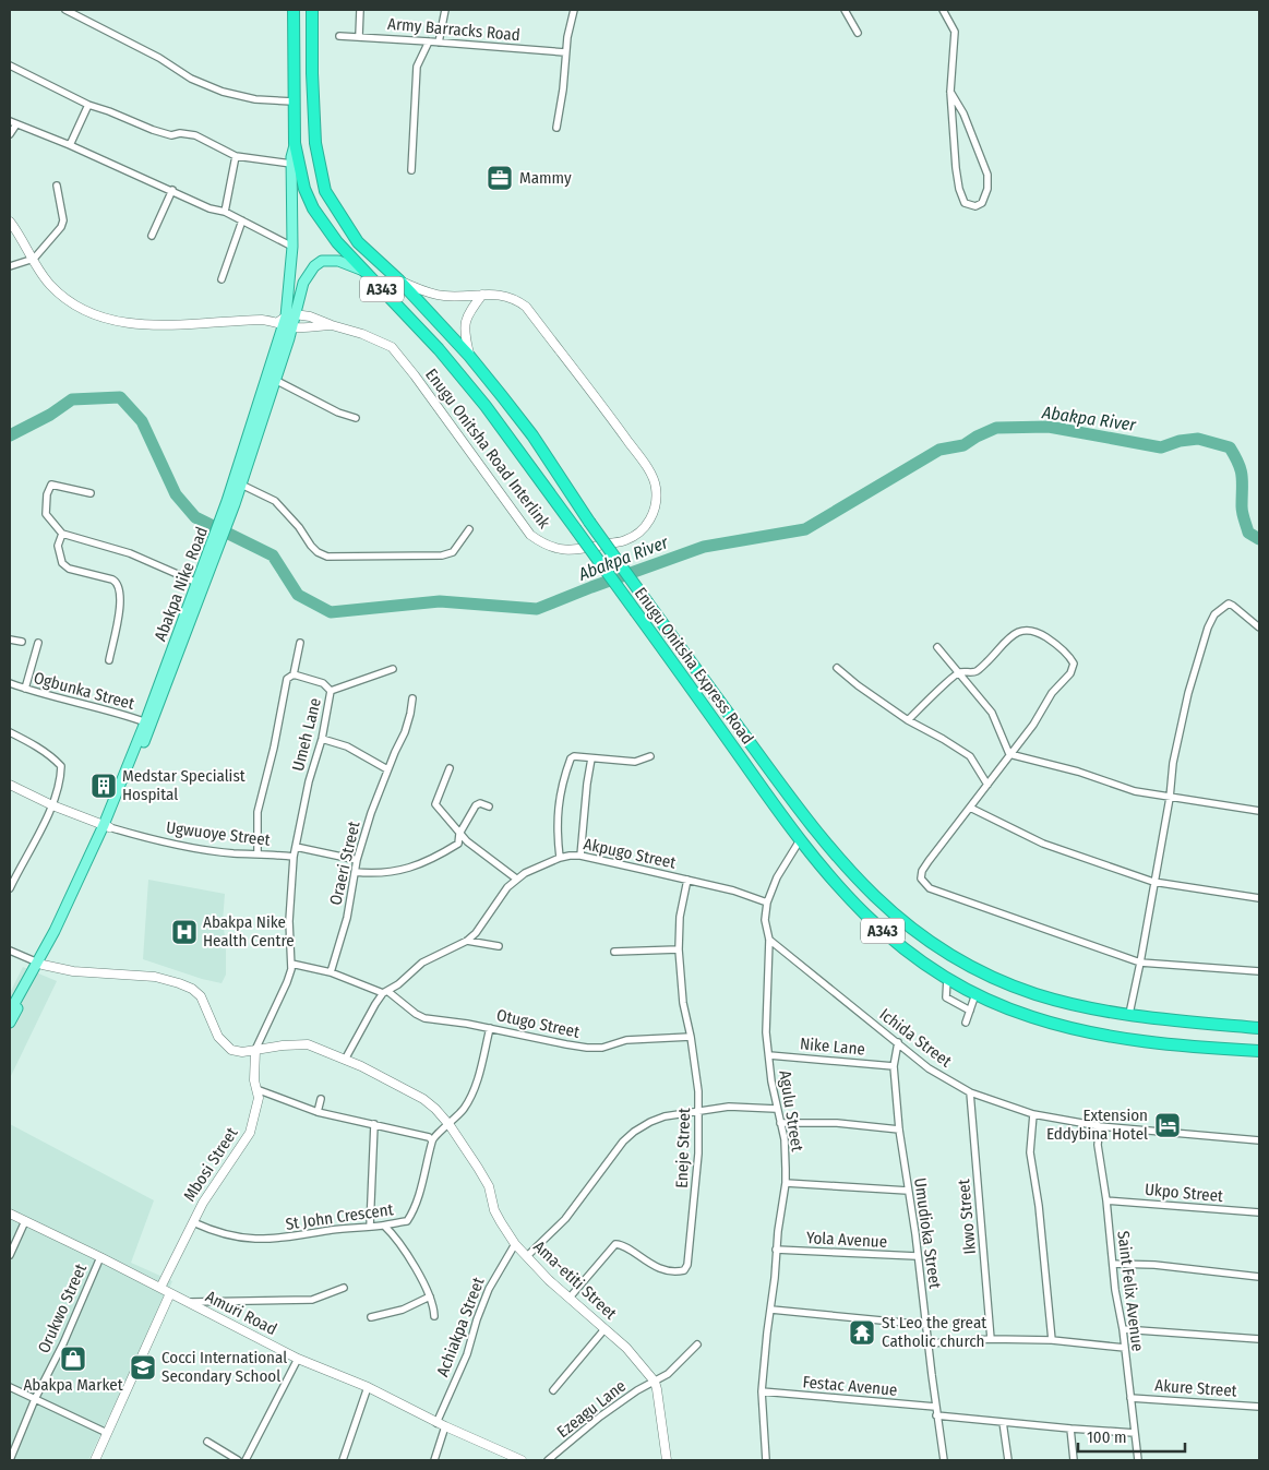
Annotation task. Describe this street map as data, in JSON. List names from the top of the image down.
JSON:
{
  "streets": {
    "highway": ["A343", "Enugu Onitsha Express Road"],
    "main road": ["Abakpa Nike Road"],
    "street": [
      "Army Barracks Road",
      "Enugu Onitsha Road Interlink",
      "Ogbunka Street",
      "Umeh Lane",
      "Ugwuoye Street",
      "Akpugo Street",
      "Oraeri Street",
      "Otugo Street",
      "Ichida Street",
      "Nike Lane",
      "Agulu Street",
      "Eneje Street",
      "Mbosi Street",
      "Ukpo Street",
      "St John Crescent",
      "Ikwo Street",
      "Umudioka Street",
      "Yola Avenue",
      "Ama-etiti Street",
      "Saint Felix Avenue",
      "Orukwo Street",
      "Amuri Road",
      "Achiakpa Street",
      "Festac Avenue",
      "Akure Street",
      "Ezeagu Lane"
    ]
  },
  "crossings": [
    ["Enugu Onitsha Road Interlink", "Abakpa Nike Road"],
    ["Enugu Onitsha Road Interlink", "Enugu Onitsha Express Road"],
    ["Abakpa Nike Road", "Enugu Onitsha Express Road"],
    ["Abakpa Nike Road", "Ogbunka Street"],
    ["Abakpa Nike Road", "Ugwuoye Street"],
    ["Abakpa Nike Road", "Ama-etiti Street"],
    ["Enugu Onitsha Express Road", "Agulu Street"],
    ["Umeh Lane", "Ugwuoye Street"],
    ["Umeh Lane", "Otugo Street"],
    ["Umeh Lane", "Mbosi Street"],
    ["Umeh Lane", "Ama-etiti Street"],
    ["Akpugo Street", "Otugo Street"],
    ["Akpugo Street", "Agulu Street"],
    ["Akpugo Street", "Eneje Street"],
    ["Akpugo Street", "Ama-etiti Street"],
    ["Oraeri Street", "Otugo Street"],
    ["Otugo Street", "Eneje Street"],
    ["Ichida Street", "Agulu Street"],
    ["Ichida Street", "Ikwo Street"],
    ["Ichida Street", "Umudioka Street"],
    ["Ichida Street", "Saint Felix Avenue"],
    ["Nike Lane", "Agulu Street"],
    ["Nike Lane", "Umudioka Street"],
    ["Agulu Street", "Yola Avenue"],
    ["Agulu Street", "Festac Avenue"],
    ["Eneje Street", "Ama-etiti Street"],
    ["Mbosi Street", "St John Crescent"],
    ["Mbosi Street", "Ama-etiti Street"],
    ["Mbosi Street", "Amuri Road"],
    ["Ukpo Street", "Saint Felix Avenue"],
    ["Umudioka Street", "Yola Avenue"],
    ["Umudioka Street", "Festac Avenue"],
    ["Ama-etiti Street", "Achiakpa Street"],
    ["Ama-etiti Street", "Ezeagu Lane"],
    ["Saint Felix Avenue", "Akure Street"],
    ["Orukwo Street", "Amuri Road"],
    ["Amuri Road", "Achiakpa Street"]
  ],
  "water": ["Abakpa River"],
  "places": {
    "office": ["Mammy"],
    "building": ["Medstar Specialist Hospital"],
    "hospital": ["Abakpa Nike Health Centre"],
    "hotel": ["Extension Eddybina Hotel"],
    "temple": ["St Leo the great Catholic church"],
    "shop": ["Abakpa Market"],
    "school or university": ["Cocci International Secondary School"]
  },
  "scale_bar": "100 m"
}
